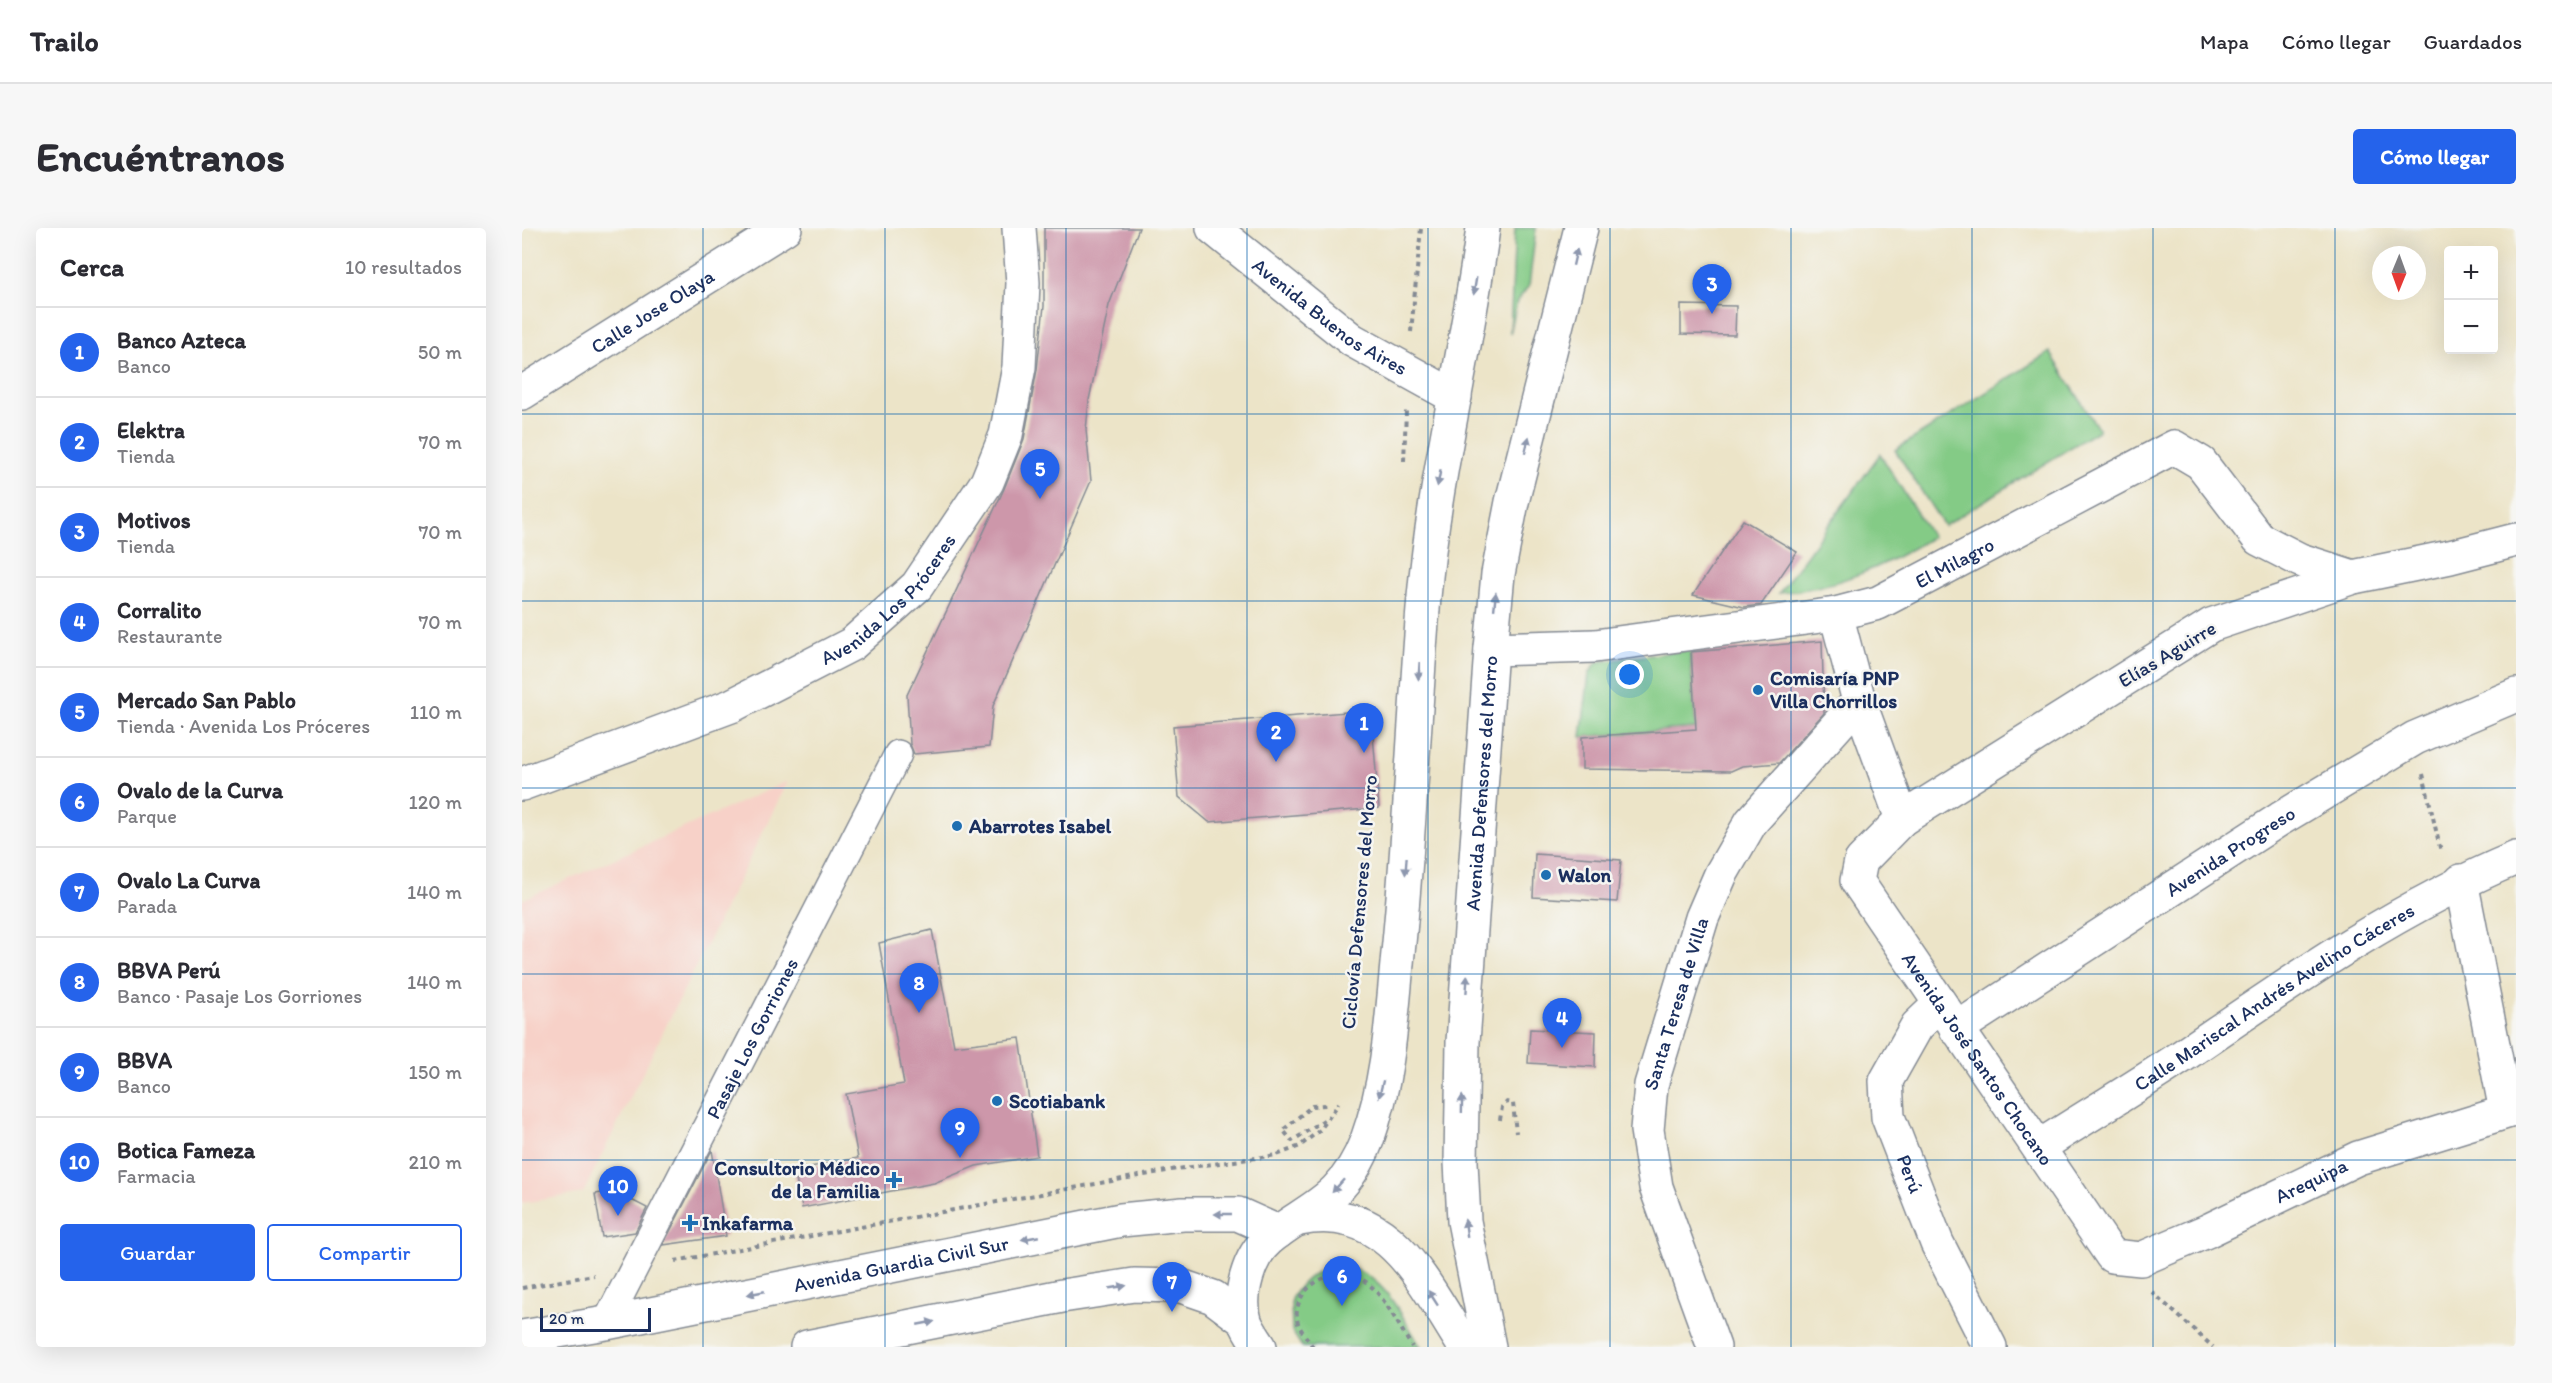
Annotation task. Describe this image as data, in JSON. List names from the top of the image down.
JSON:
{
  "streets": {
    "street": [
      "Calle Jose Olaya",
      "Avenida Buenos Aires",
      "El Milagro",
      "Avenida Los Próceres",
      "Elías Aguirre",
      "Avenida Defensores del Morro",
      "Avenida Progreso",
      "Calle Mariscal Andrés Avelino Cáceres",
      "Santa Teresa de Villa",
      "Pasaje Los Gorriones",
      "Avenida José Santos Chocano",
      "Perú",
      "Arequipa",
      "Avenida Guardia Civil Sur"
    ]
  },
  "crossings": [
    ["El Milagro", "Elías Aguirre"],
    ["El Milagro", "Avenida Defensores del Morro"],
    ["Elías Aguirre", "Avenida José Santos Chocano"],
    ["Avenida Progreso", "Avenida José Santos Chocano"],
    ["Avenida Progreso", "Perú"],
    ["Calle Mariscal Andrés Avelino Cáceres", "Avenida José Santos Chocano"],
    ["Pasaje Los Gorriones", "Avenida Guardia Civil Sur"],
    ["Avenida José Santos Chocano", "Perú"],
    ["Avenida José Santos Chocano", "Arequipa"]
  ],
  "places": {
    "other": [
      "Comisaría PNP Villa Chorrillos",
      "Abarrotes Isabel",
      "Walon",
      "Scotiabank"
    ],
    "health": ["Consultorio Médico de la Familia", "Inkafarma"]
  },
  "scale_bar": "20 m",
  "north": "bottom",
  "page": {
    "header": "Trailo",
    "nav": ["Mapa", "Cómo llegar", "Guardados"],
    "buttons": [
      "Cómo llegar",
      ["Guardar", "Compartir"]
    ],
    "title": "Encuéntranos",
    "heading": ["Cerca", "10 resultados"],
    "map_buttons": ["+", "−"],
    "pins": [
      "3",
      "5",
      "1",
      "2",
      "8",
      "4",
      "9",
      "10",
      "6",
      "7"
    ],
    "list": [
      {
        "mark": "1",
        "name": "Banco Azteca",
        "note": "Banco",
        "value": "50 m"
      },
      {
        "mark": "2",
        "name": "Elektra",
        "note": "Tienda",
        "value": "70 m"
      },
      {
        "mark": "3",
        "name": "Motivos",
        "note": "Tienda",
        "value": "70 m"
      },
      {
        "mark": "4",
        "name": "Corralito",
        "note": "Restaurante",
        "value": "70 m"
      },
      {
        "mark": "5",
        "name": "Mercado San Pablo",
        "note": "Tienda · Avenida Los Próceres",
        "value": "110 m"
      },
      {
        "mark": "6",
        "name": "Ovalo de la Curva",
        "note": "Parque",
        "value": "120 m"
      },
      {
        "mark": "7",
        "name": "Ovalo La Curva",
        "note": "Parada",
        "value": "140 m"
      },
      {
        "mark": "8",
        "name": "BBVA Perú",
        "note": "Banco · Pasaje Los Gorriones",
        "value": "140 m"
      },
      {
        "mark": "9",
        "name": "BBVA",
        "note": "Banco",
        "value": "150 m"
      },
      {
        "mark": "10",
        "name": "Botica Fameza",
        "note": "Farmacia",
        "value": "210 m"
      }
    ],
    "scale": "20 m"
  }
}
